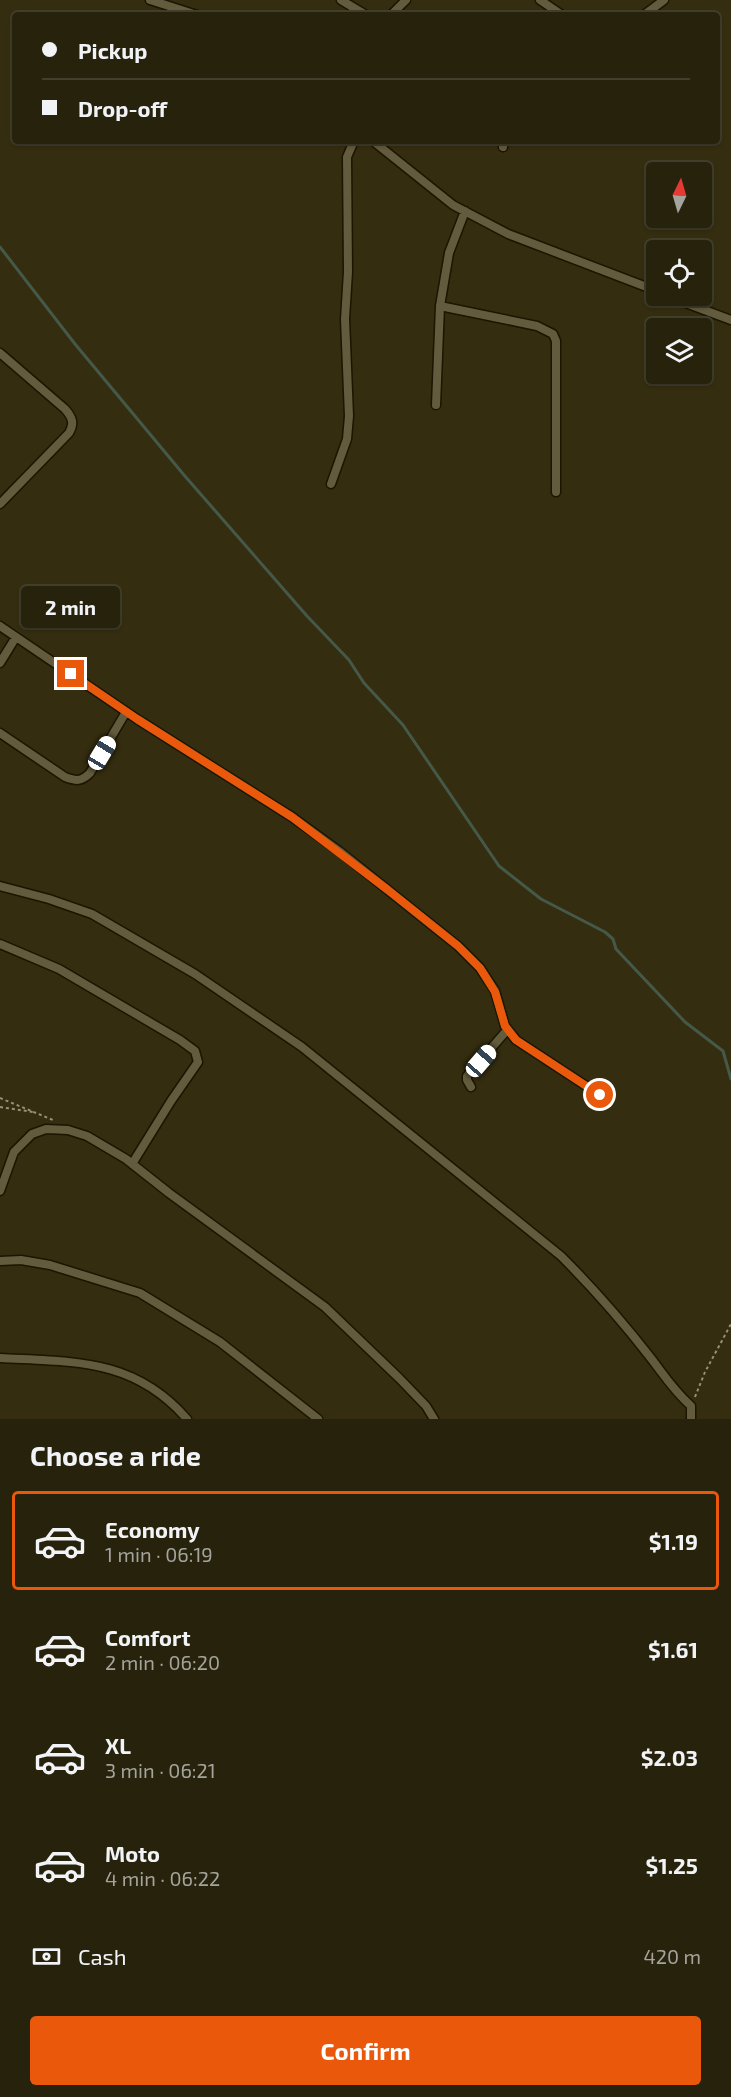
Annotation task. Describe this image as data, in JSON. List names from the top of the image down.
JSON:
{
  "north": "top",
  "page": {
    "banner": ["Pickup", "Drop-off"],
    "bubble": "2 min",
    "heading": "Choose a ride",
    "list": [
      {
        "name": "Economy",
        "note": "1 min · 06:19",
        "value": "$1.19"
      },
      {
        "name": "Comfort",
        "note": "2 min · 06:20",
        "value": "$1.61"
      },
      {
        "name": "XL",
        "note": "3 min · 06:21",
        "value": "$2.03"
      },
      {
        "name": "Moto",
        "note": "4 min · 06:22",
        "value": "$1.25"
      }
    ],
    "pay": ["Cash", "420 m"],
    "buttons": "Confirm"
  }
}
